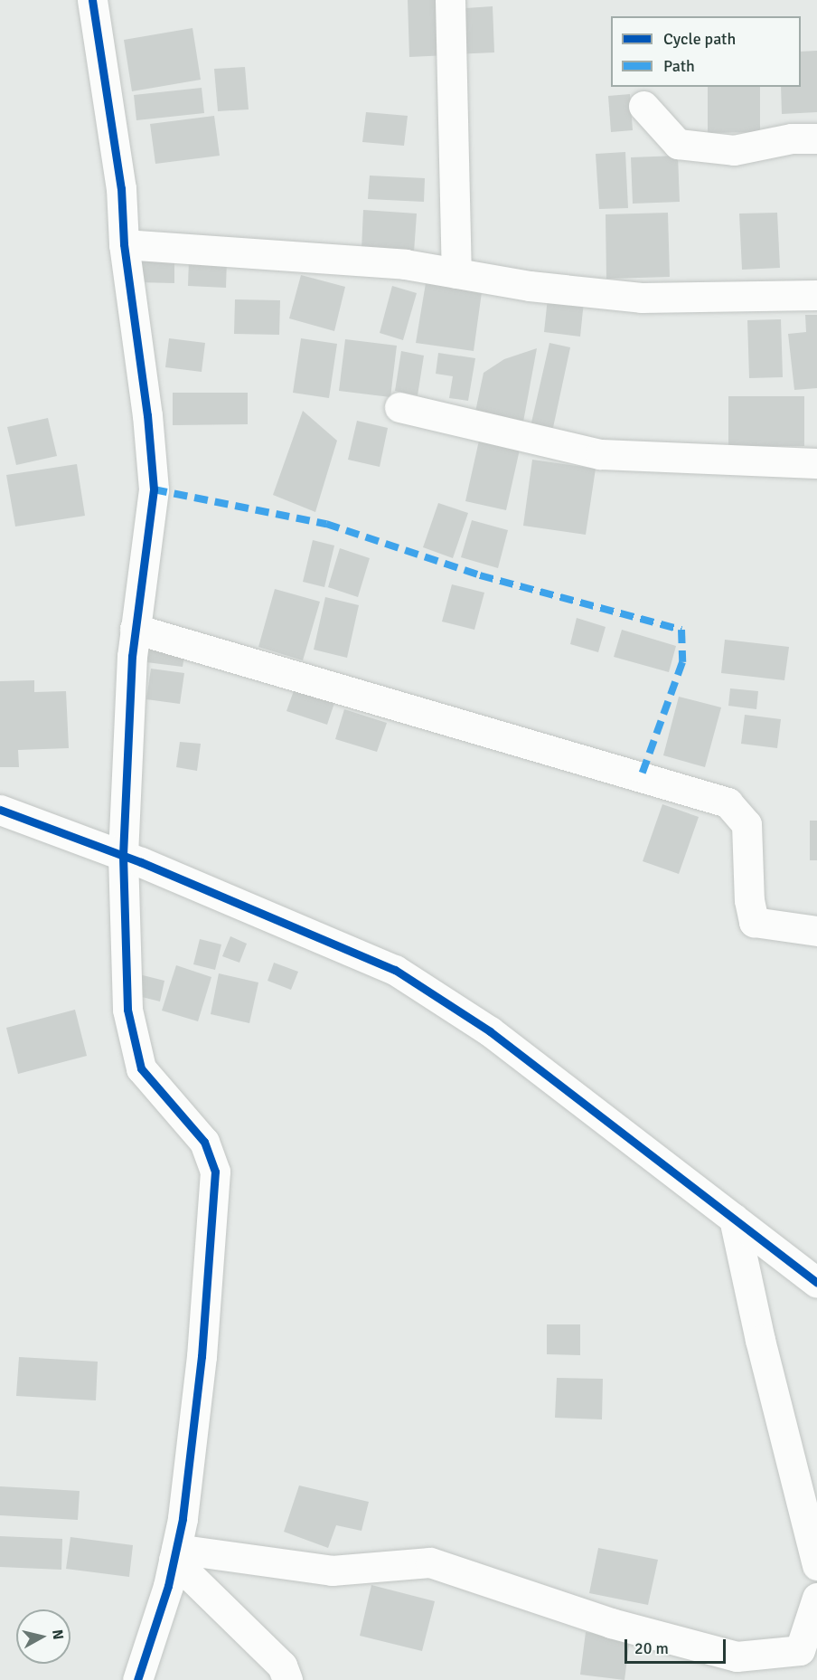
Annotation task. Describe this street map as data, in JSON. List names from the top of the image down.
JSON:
{
  "legend": ["Cycle path", "Path"],
  "scale_bar": "20 m",
  "north": "right"
}
